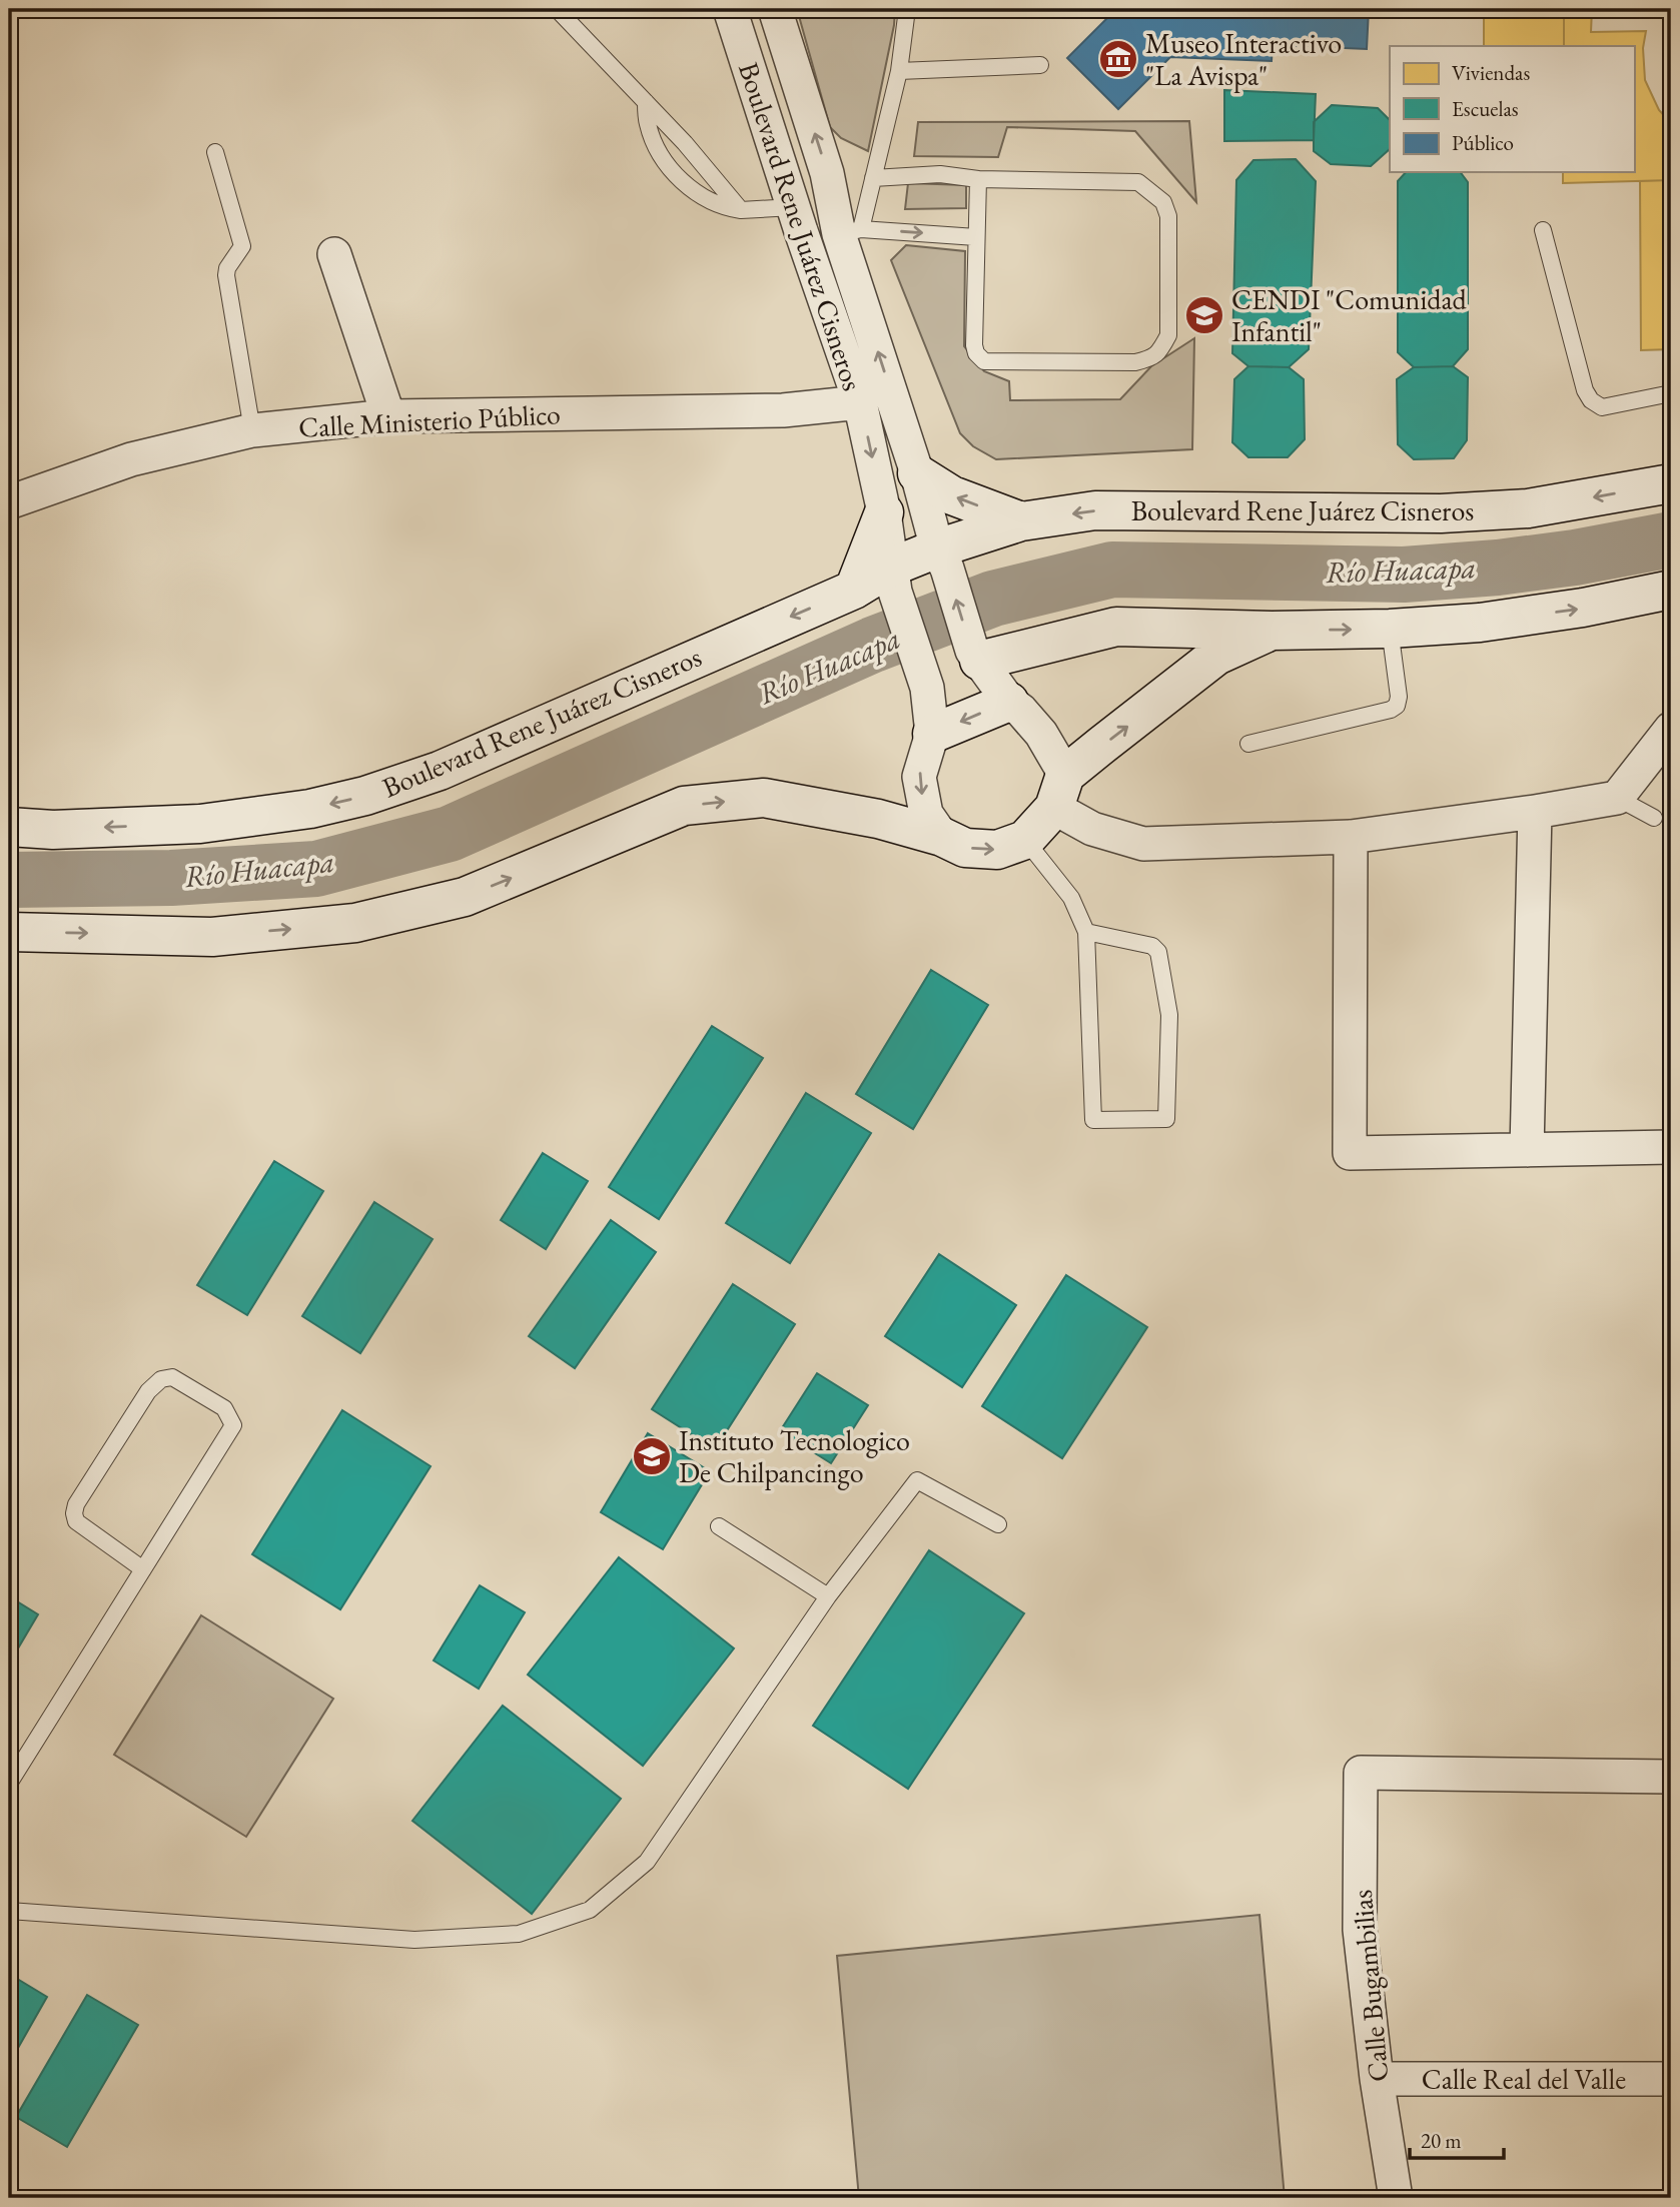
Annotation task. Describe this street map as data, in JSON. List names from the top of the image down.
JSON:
{
  "streets": {
    "main road": ["Boulevard Rene Juárez Cisneros"],
    "street": ["Calle Ministerio Público", "Calle Bugambilias", "Calle Real del Valle"]
  },
  "crossings": [
    ["Boulevard Rene Juárez Cisneros", "Calle Ministerio Público"],
    ["Calle Bugambilias", "Calle Real del Valle"]
  ],
  "water": ["Río Huacapa"],
  "places": {
    "museum": ["Museo Interactivo \"La Avispa\""],
    "school or university": ["CENDI \"Comunidad Infantil\"", "Instituto Tecnologico De Chilpancingo"]
  },
  "legend": ["Viviendas", "Escuelas", "Público"],
  "scale_bar": "20 m"
}
